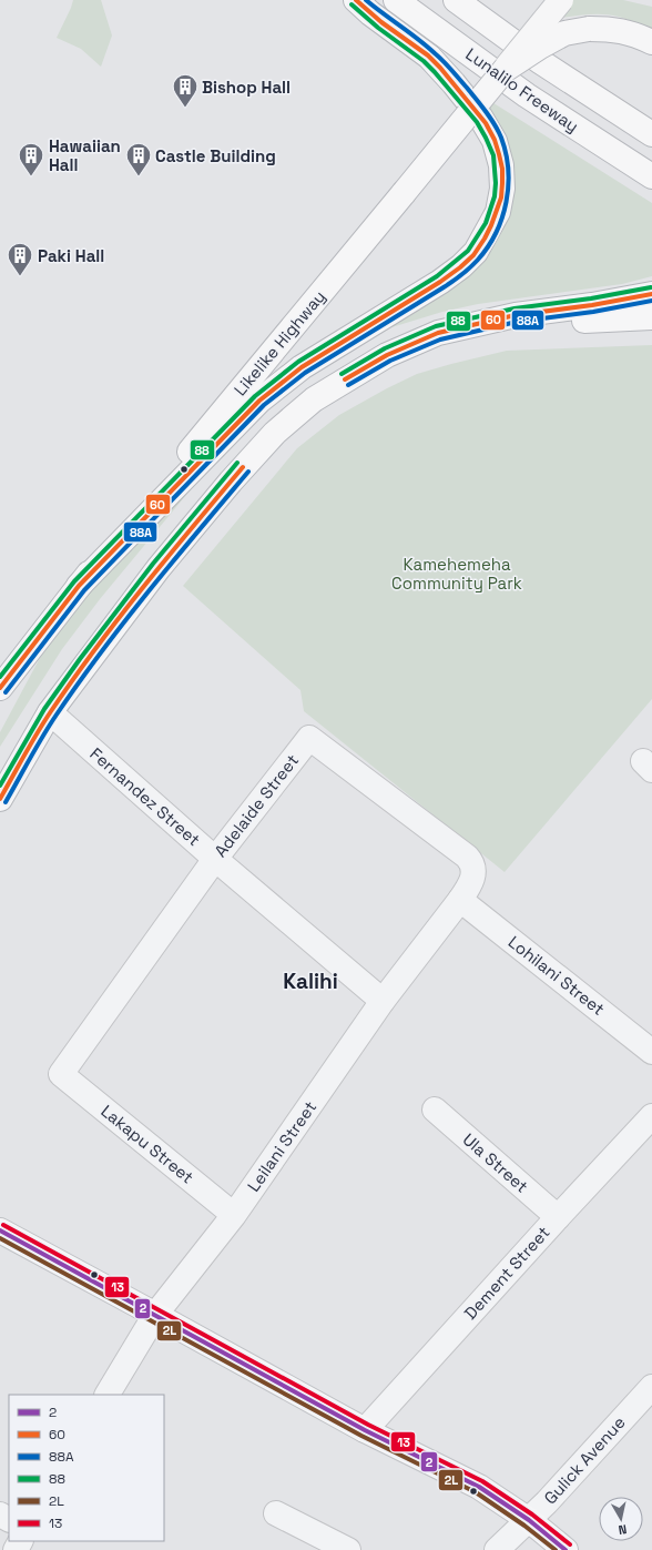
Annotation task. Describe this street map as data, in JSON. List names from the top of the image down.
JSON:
{
  "streets": {
    "main road": ["Lunalilo Freeway", "Likelike Highway"],
    "street": [
      "Fernandez Street",
      "Adelaide Street",
      "Lohilani Street",
      "Lakapu Street",
      "Leilani Street",
      "Ula Street",
      "Dement Street",
      "Gulick Avenue"
    ]
  },
  "crossings": [
    ["Fernandez Street", "Adelaide Street"],
    ["Fernandez Street", "Leilani Street"],
    ["Adelaide Street", "Lohilani Street"],
    ["Adelaide Street", "Lakapu Street"],
    ["Adelaide Street", "Leilani Street"],
    ["Lohilani Street", "Leilani Street"],
    ["Lakapu Street", "Leilani Street"],
    ["Ula Street", "Dement Street"]
  ],
  "districts": ["Kalihi"],
  "parks": ["Kamehemeha Community Park"],
  "places": {
    "building": [
      "Bishop Hall",
      "Hawaiian Hall",
      "Castle Building",
      "Paki Hall"
    ]
  },
  "lines": [
    "transit line 60",
    "transit line 88A",
    "transit line 88",
    "transit line 13",
    "transit line 2",
    "transit line 2L"
  ],
  "legend": [
    "2",
    "60",
    "88A",
    "88",
    "2L",
    "13"
  ],
  "north": "bottom"
}
